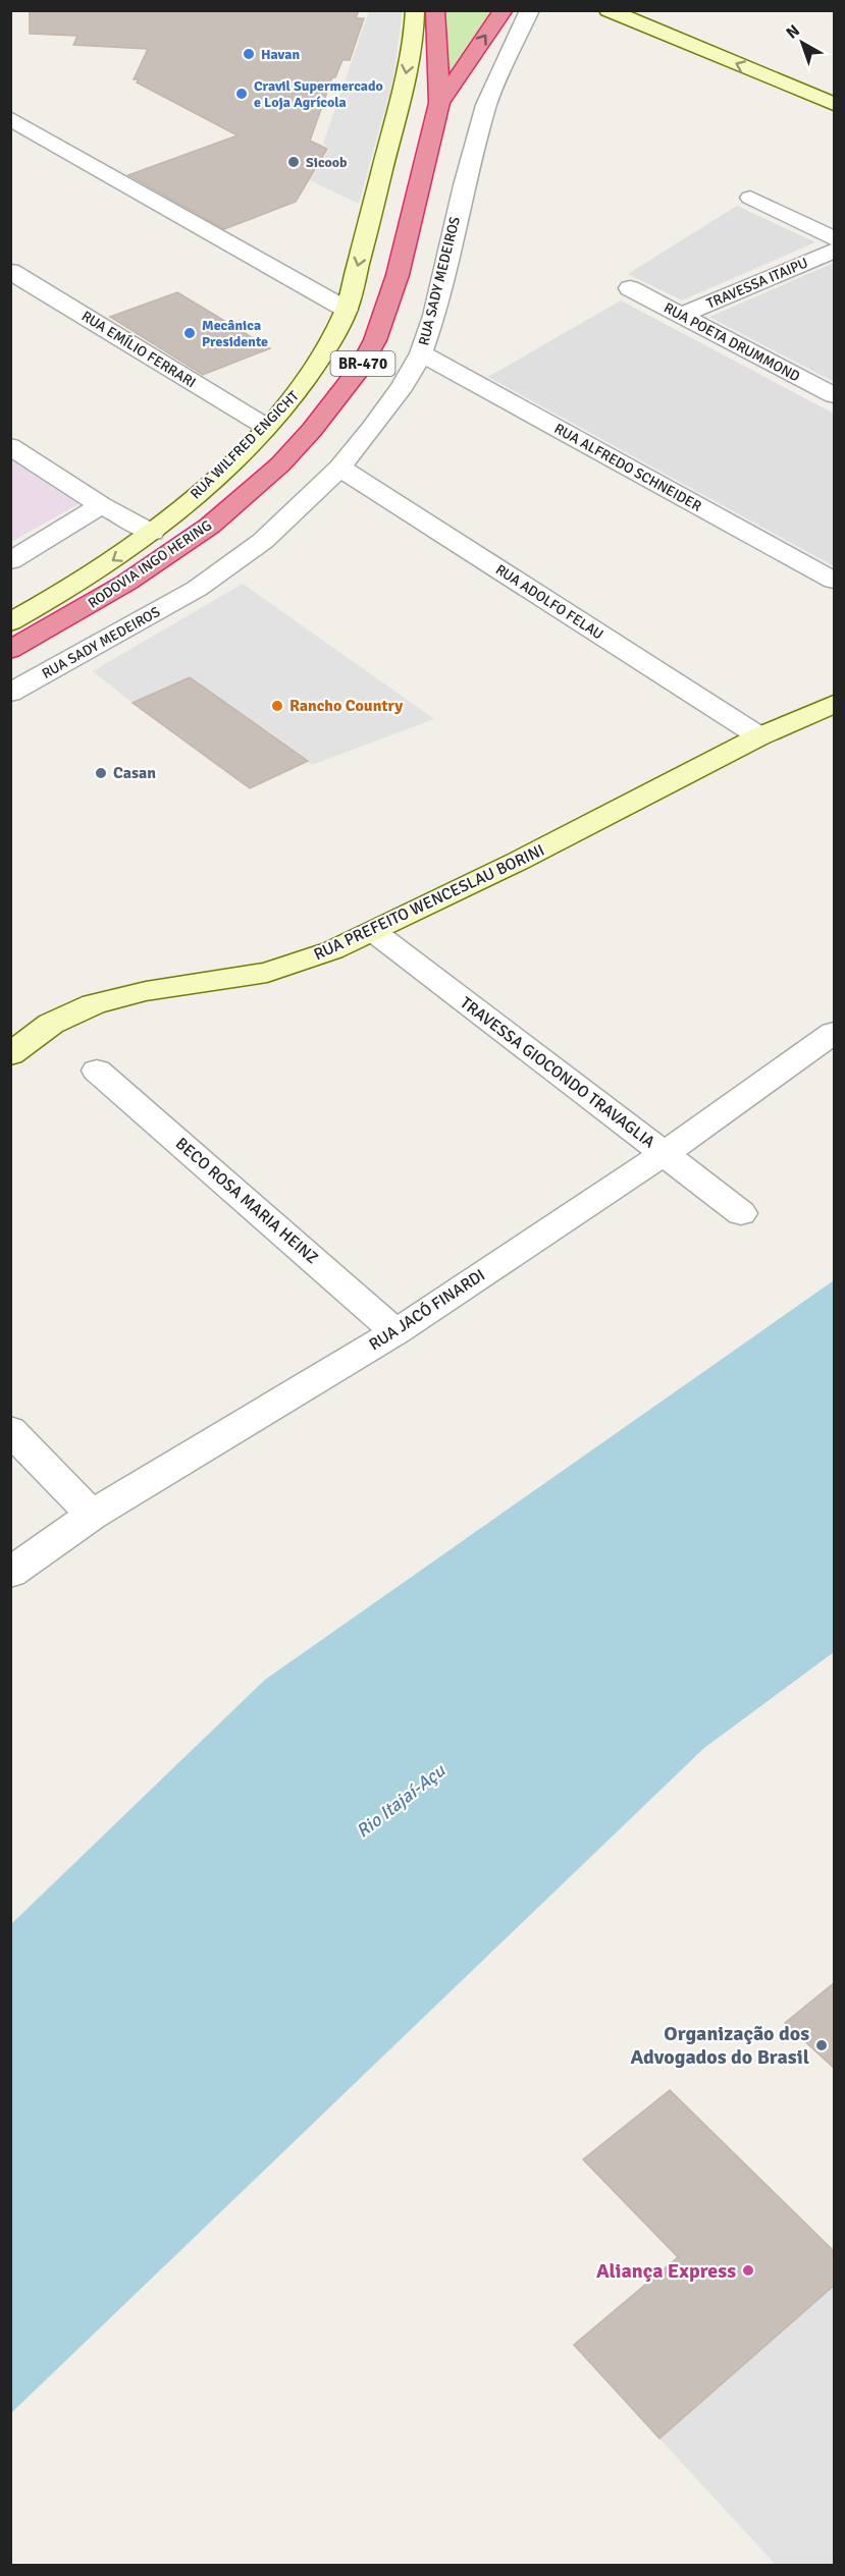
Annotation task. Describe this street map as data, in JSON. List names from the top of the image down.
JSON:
{
  "streets": {
    "highway": ["BR-470", "RODOVIA INGO HERING"],
    "street": [
      "RUA SADY MEDEIROS",
      "TRAVESSA ITAIPU",
      "RUA POETA DRUMMOND",
      "RUA EMÍLIO FERRARI",
      "RUA WILFRED ENGICHT",
      "RUA ALFREDO SCHNEIDER",
      "RUA ADOLFO FELAU",
      "RUA PREFEITO WENCESLAU BORINI",
      "TRAVESSA GIOCONDO TRAVAGLIA",
      "BECO ROSA MARIA HEINZ",
      "RUA JACÓ FINARDI"
    ]
  },
  "crossings": [
    ["RUA SADY MEDEIROS", "RUA ALFREDO SCHNEIDER"],
    ["RUA SADY MEDEIROS", "RUA ADOLFO FELAU"],
    ["TRAVESSA ITAIPU", "RUA POETA DRUMMOND"],
    ["RUA EMÍLIO FERRARI", "RUA WILFRED ENGICHT"],
    ["RUA ADOLFO FELAU", "RUA PREFEITO WENCESLAU BORINI"],
    ["RUA PREFEITO WENCESLAU BORINI", "TRAVESSA GIOCONDO TRAVAGLIA"],
    ["TRAVESSA GIOCONDO TRAVAGLIA", "RUA JACÓ FINARDI"],
    ["BECO ROSA MARIA HEINZ", "RUA JACÓ FINARDI"]
  ],
  "one_way": ["RUA WILFRED ENGICHT"],
  "water": ["Rio Itajaí-Açu"],
  "places": [
    "Havan",
    "Cravil Supermercado e Loja Agrícola",
    "Sicoob",
    "Mecânica Presidente",
    "Rancho Country",
    "Casan",
    "Organização dos Advogados do Brasil",
    "Aliança Express"
  ],
  "north": "top left"
}
